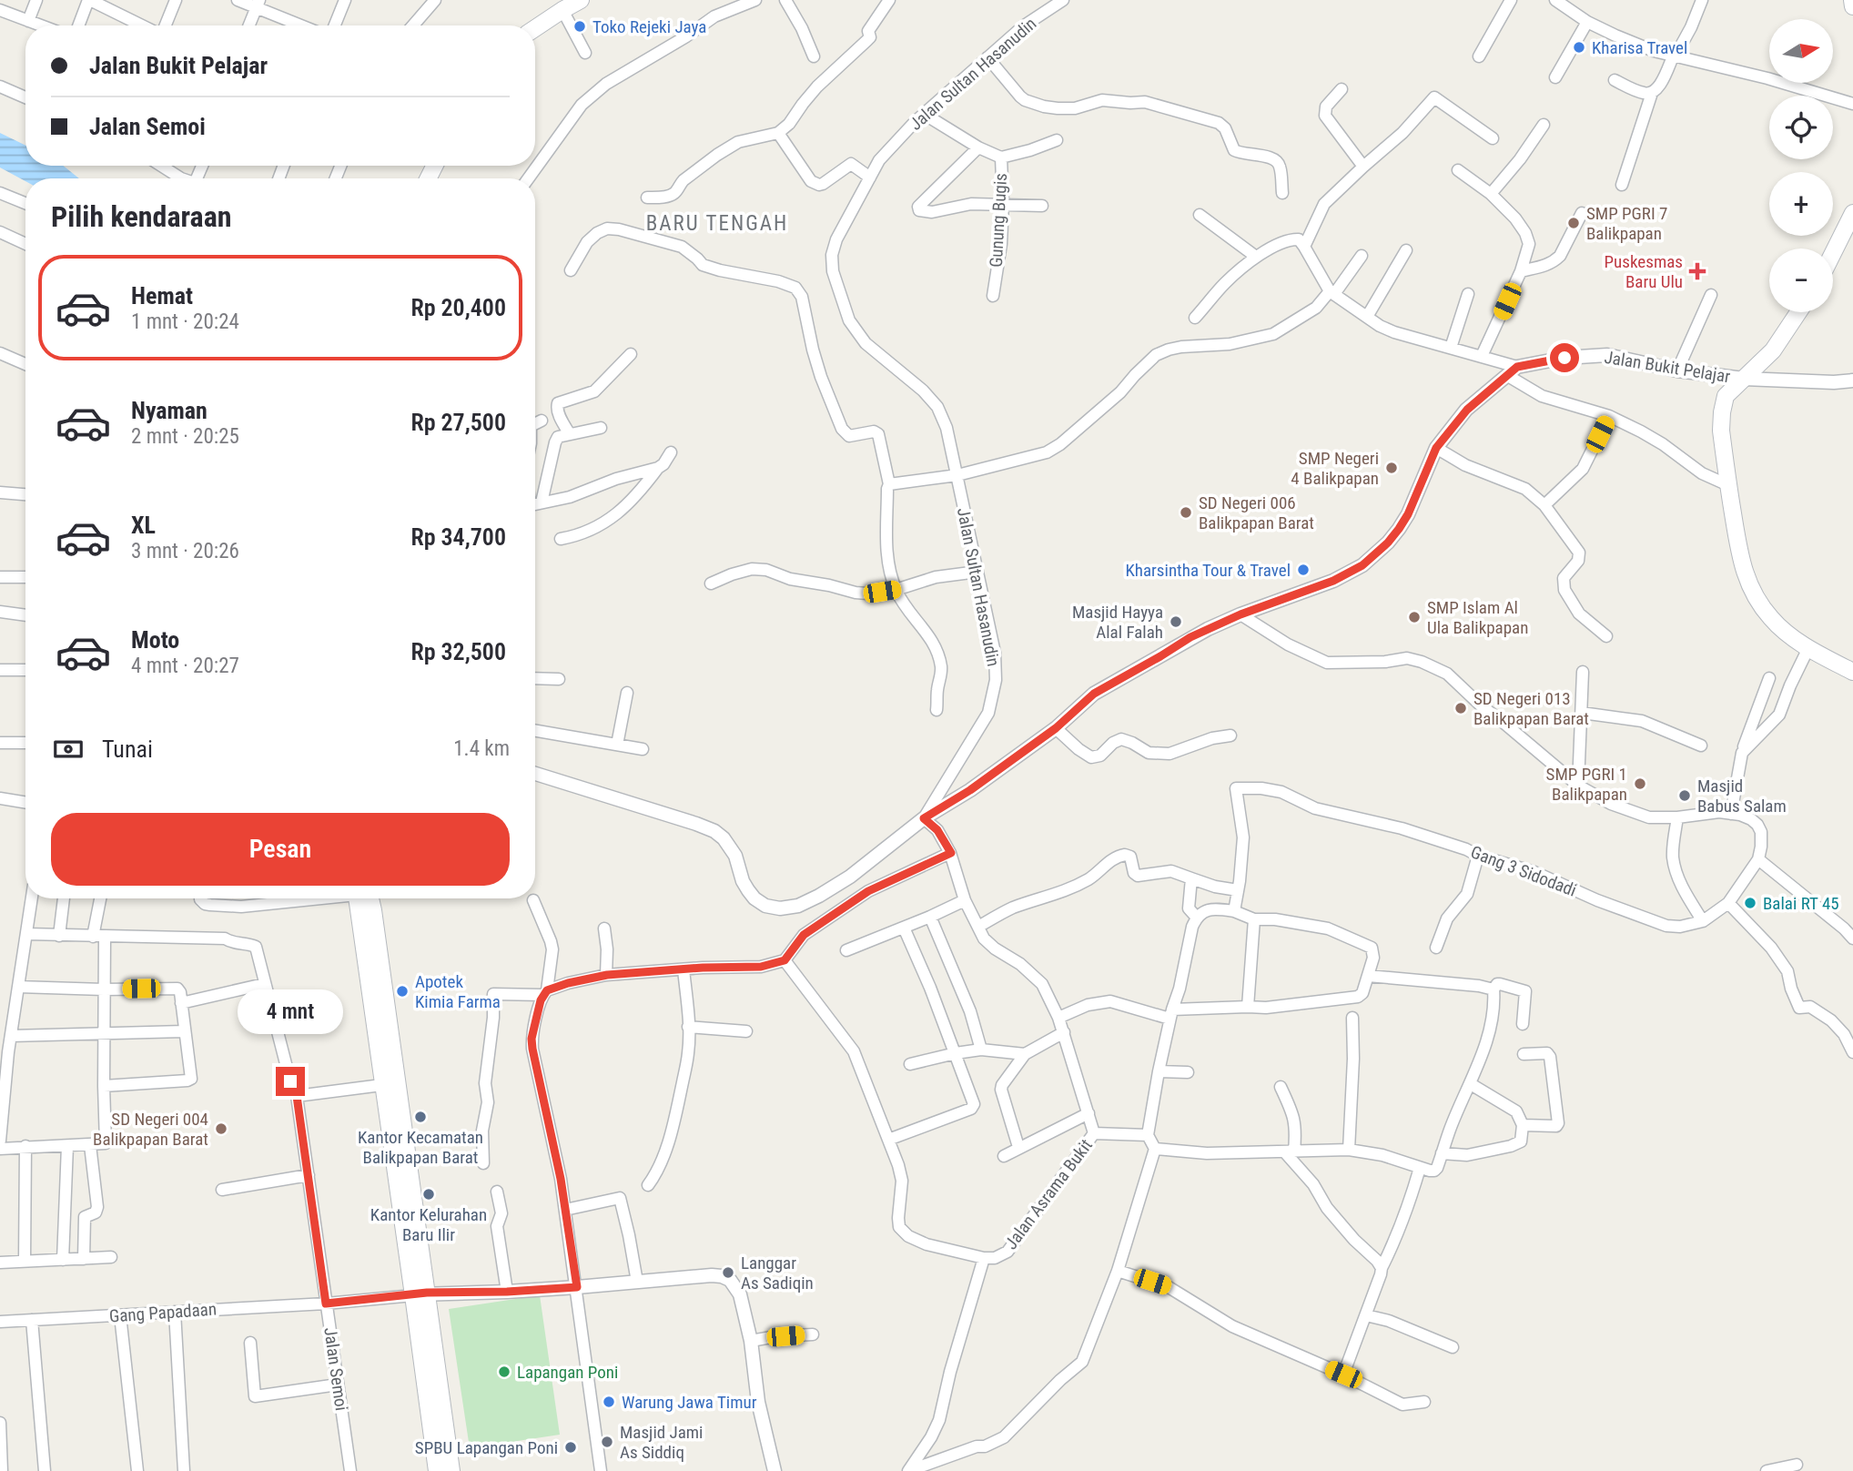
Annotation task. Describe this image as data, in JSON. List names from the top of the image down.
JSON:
{
  "streets": {
    "street": [
      "Jalan Sultan Hasanudin",
      "Gunung Bugis",
      "Jalan Bukit Pelajar",
      "Gang 3 Sidodadi",
      "Jalan Asrama Bukit",
      "Gang Papadaan",
      "Jalan Semoi"
    ]
  },
  "crossings": [
    ["Jalan Sultan Hasanudin", "Gunung Bugis"],
    ["Jalan Sultan Hasanudin", "Jalan Bukit Pelajar"],
    ["Jalan Sultan Hasanudin", "Jalan Asrama Bukit"],
    ["Jalan Bukit Pelajar", "Jalan Asrama Bukit"],
    ["Gang Papadaan", "Jalan Semoi"]
  ],
  "districts": ["BARU TENGAH"],
  "places": {
    "other": [
      "Toko Rejeki Jaya",
      "Kharisa Travel",
      "SMP PGRI 7 Balikpapan",
      "SMP Negeri 4 Balikpapan",
      "SD Negeri 006 Balikpapan Barat",
      "Kharsintha Tour & Travel",
      "SMP Islam Al Ula Balikpapan",
      "Masjid Hayya Alal Falah",
      "SD Negeri 013 Balikpapan Barat",
      "SMP PGRI 1 Balikpapan",
      "Masjid Babus Salam",
      "Balai RT 45",
      "Apotek Kimia Farma",
      "Kantor Kecamatan Balikpapan Barat",
      "SD Negeri 004 Balikpapan Barat",
      "Kantor Kelurahan Baru Ilir",
      "Langgar As Sadiqin",
      "Lapangan Poni",
      "Warung Jawa Timur",
      "Masjid Jami As Siddiq",
      "SPBU Lapangan Poni"
    ],
    "health": ["Puskesmas Baru Ulu"]
  },
  "north": "right",
  "page": {
    "map_buttons": ["+", "−"],
    "banner": ["Jalan Bukit Pelajar", "Jalan Semoi"],
    "heading": "Pilih kendaraan",
    "list": [
      {
        "name": "Hemat",
        "note": "1 mnt · 20:24",
        "value": "Rp 20,400"
      },
      {
        "name": "Nyaman",
        "note": "2 mnt · 20:25",
        "value": "Rp 27,500"
      },
      {
        "name": "XL",
        "note": "3 mnt · 20:26",
        "value": "Rp 34,700"
      },
      {
        "name": "Moto",
        "note": "4 mnt · 20:27",
        "value": "Rp 32,500"
      }
    ],
    "pay": ["Tunai", "1.4 km"],
    "buttons": "Pesan",
    "bubble": "4 mnt"
  }
}
